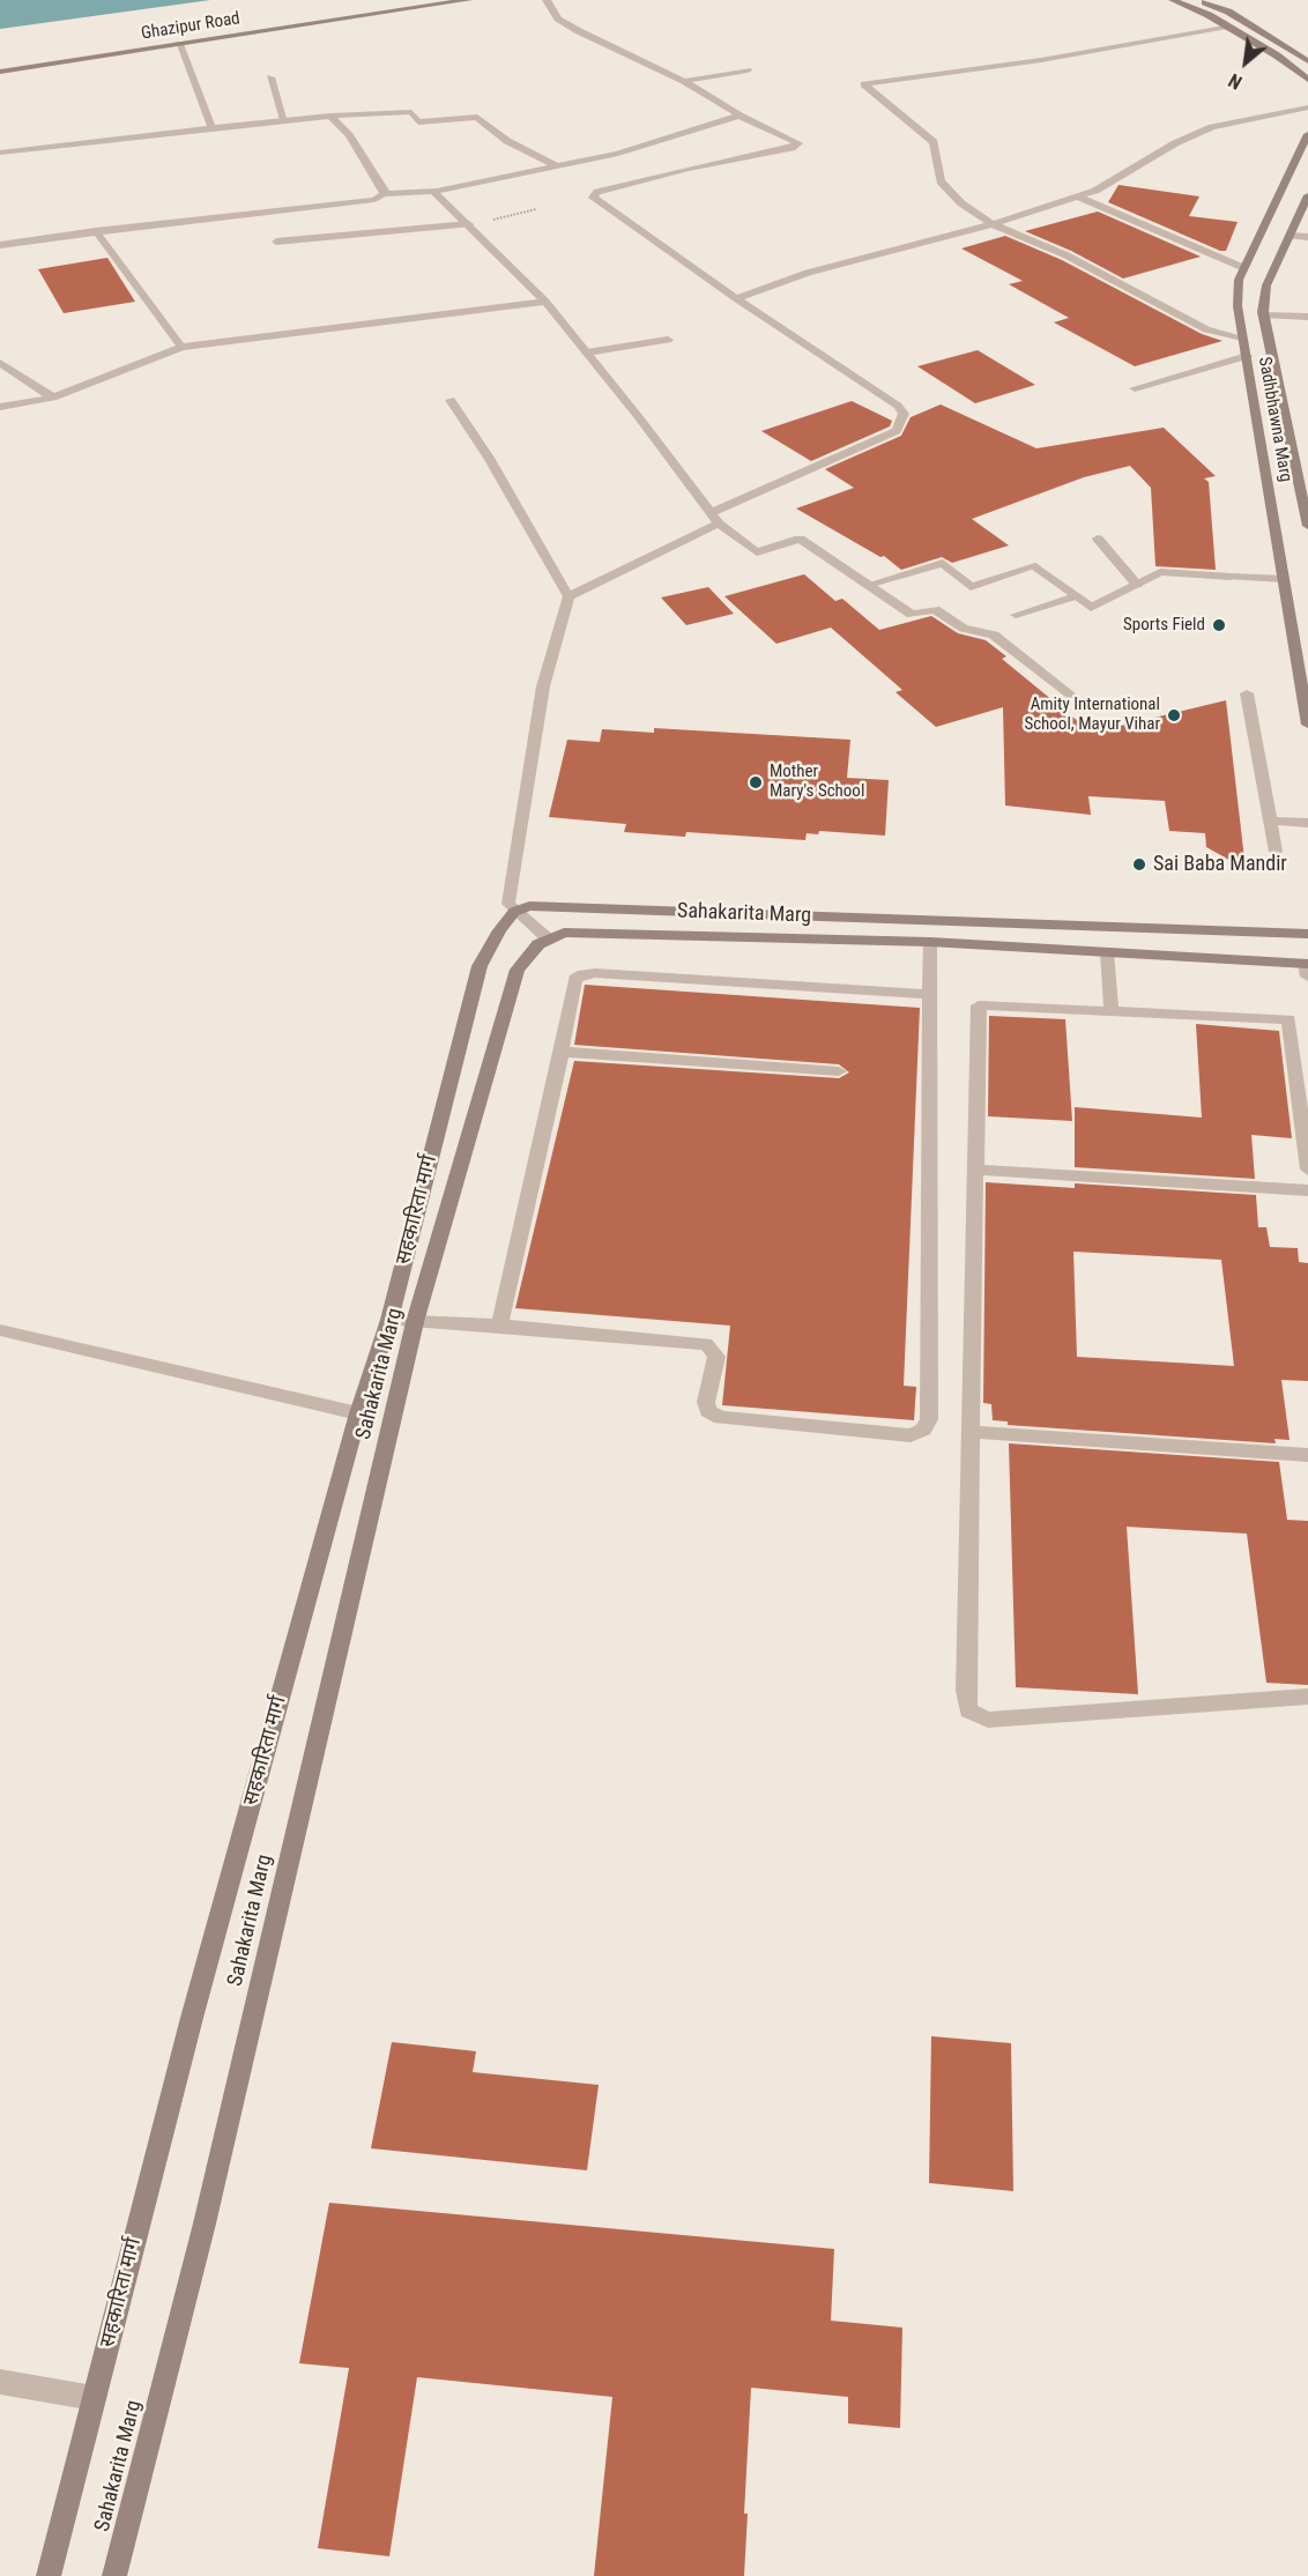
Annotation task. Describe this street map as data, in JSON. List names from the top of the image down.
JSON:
{
  "streets": {
    "street": [
      "Ghazipur Road",
      "Sadhbhawna Marg",
      "Sahakarita Marg",
      "सहकारिता मार्ग"
    ]
  },
  "crossings": [
    ["Sahakarita Marg", "सहकारिता मार्ग"]
  ],
  "places": [
    "Sports Field",
    "Amity International School, Mayur Vihar",
    "Mother Mary's School",
    "Sai Baba Mandir"
  ],
  "north": "bottom left"
}
